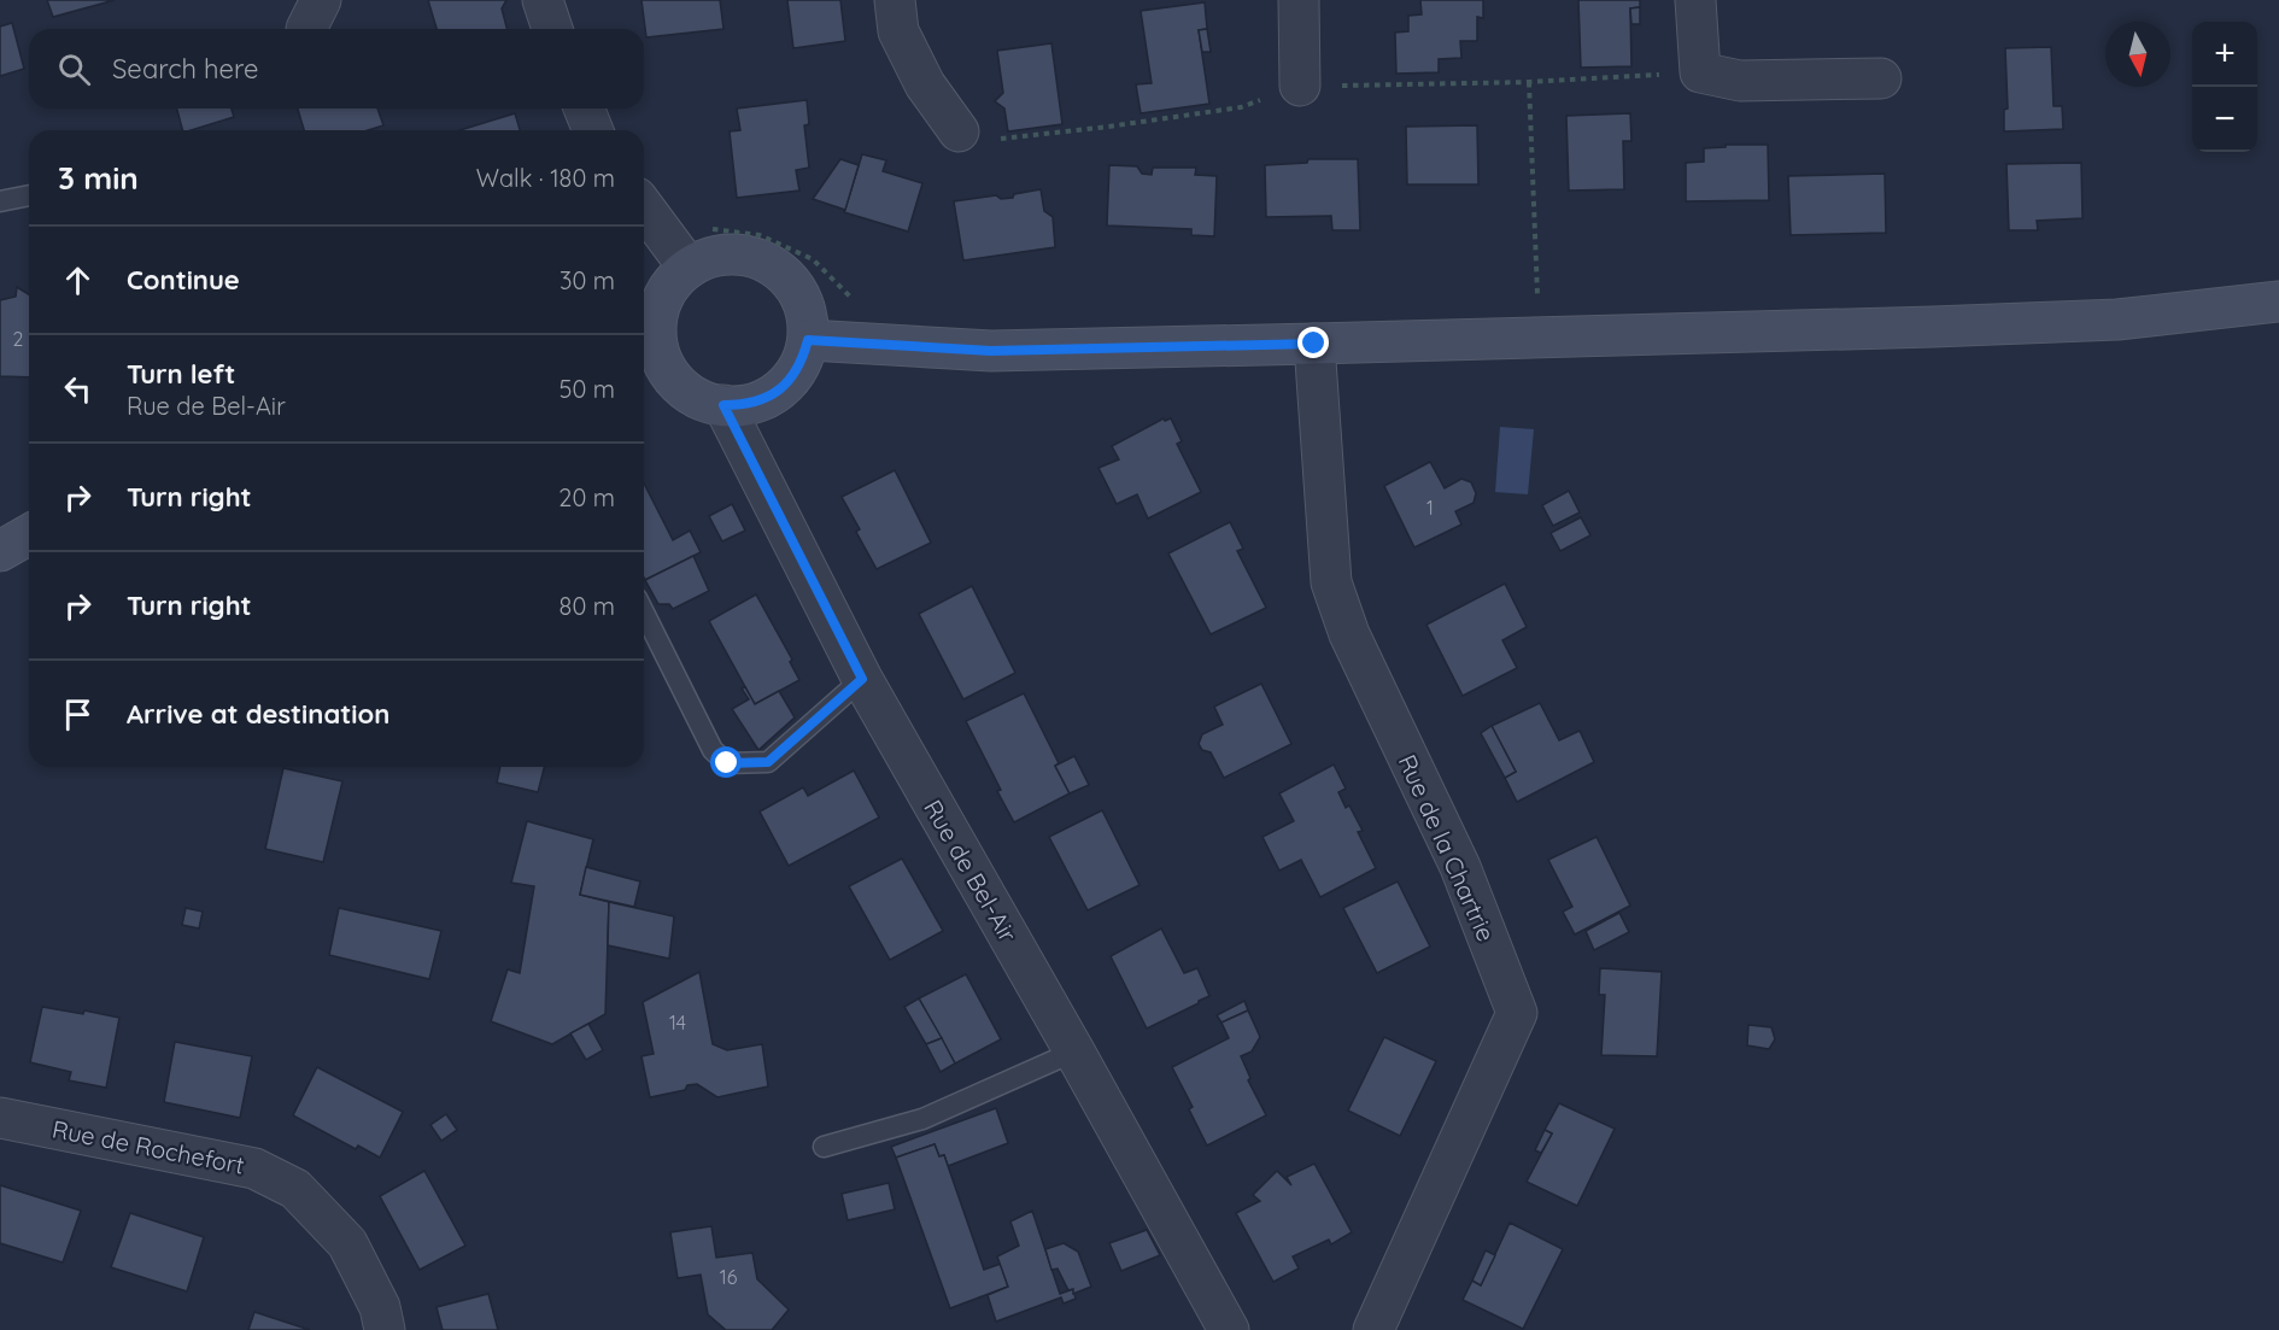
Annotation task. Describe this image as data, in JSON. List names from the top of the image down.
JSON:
{
  "streets": {
    "street": ["Rue de la Chartrie", "Rue de Bel-Air", "Rue de Rochefort"]
  },
  "house_numbers": [
    "2",
    "1",
    "14",
    "16"
  ],
  "north": "bottom",
  "page": {
    "map_buttons": ["+", "−"],
    "search": "Search here",
    "heading": ["3 min", "Walk · 180 m"],
    "list": [
      ["Continue", "30 m"],
      ["Turn left", "Rue de Bel-Air", "50 m"],
      ["Turn right", "20 m"],
      ["Turn right", "80 m"],
      "Arrive at destination"
    ]
  }
}
